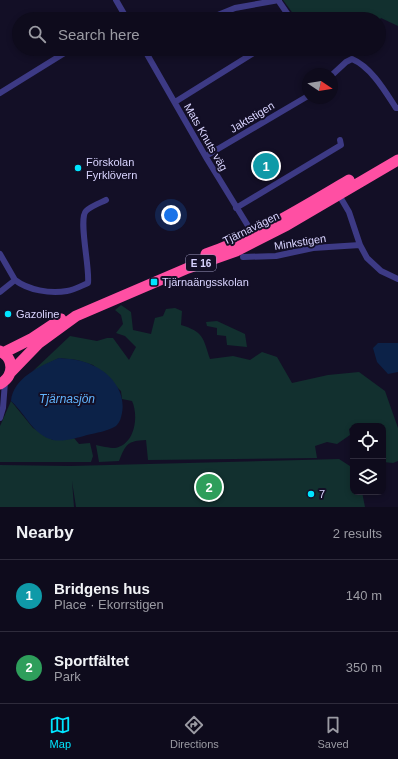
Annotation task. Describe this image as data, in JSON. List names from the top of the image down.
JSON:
{
  "streets": {
    "highway": ["Tjärnavägen", "E 16"],
    "street": ["Jaktstigen", "Mats Knuts väg", "Minkstigen"]
  },
  "crossings": [
    ["Jaktstigen", "Mats Knuts väg"],
    ["Mats Knuts väg", "Tjärnavägen"]
  ],
  "water": ["Tjärnasjön"],
  "places": {
    "other": ["Förskolan Fyrklövern", "Gazoline", "7"],
    "transit": ["Tjärnaängsskolan"]
  },
  "north": "right",
  "page": {
    "search": "Search here",
    "pins": ["1", "2"],
    "heading": ["Nearby", "2 results"],
    "list": [
      {
        "mark": "1",
        "name": "Bridgens hus",
        "note": "Place · Ekorrstigen",
        "value": "140 m"
      },
      {
        "mark": "2",
        "name": "Sportfältet",
        "note": "Park",
        "value": "350 m"
      }
    ],
    "nav": ["Map", "Directions", "Saved"]
  }
}
